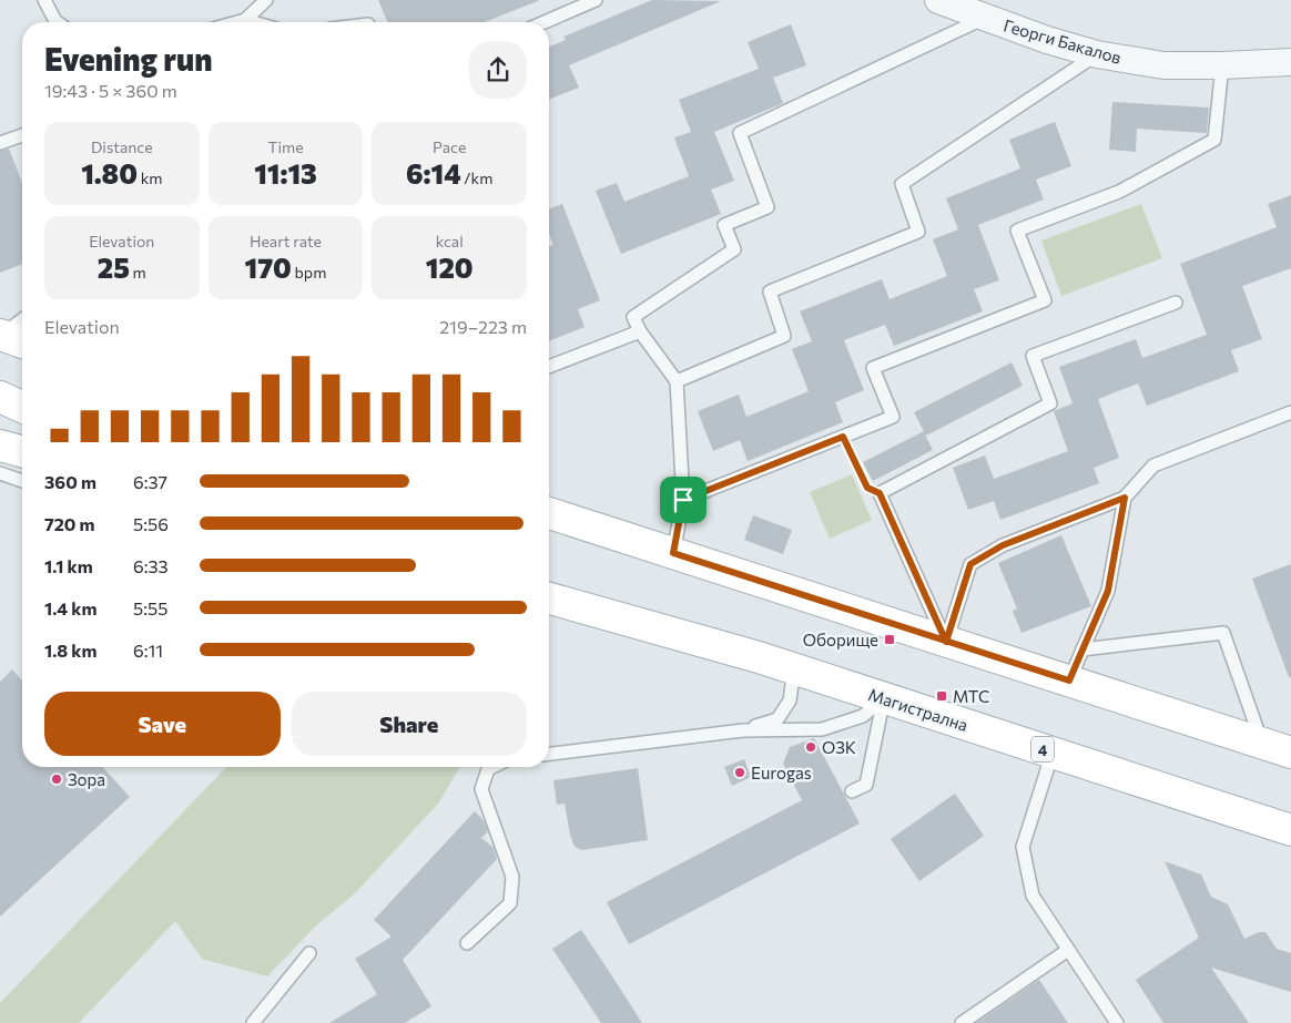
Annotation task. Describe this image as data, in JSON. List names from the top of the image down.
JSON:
{
  "streets": {
    "main road": ["Магистрална", "4"],
    "street": ["Георги Бакалов"]
  },
  "crossings": [
    ["Магистрална", "4"]
  ],
  "places": {
    "transit": ["Оборище", "МТС"],
    "other": ["ОЗК", "Eurogas", "Зора"]
  },
  "page": {
    "heading": ["Evening run", "19:43 · 5 × 360 m"],
    "stats": [
      ["Distance", "1.80 km"],
      ["Time", "11:13"],
      ["Pace", "6:14 /km"],
      ["Elevation", "25 m"],
      ["Heart rate", "170 bpm"],
      ["kcal", "120"]
    ],
    "chart": ["Elevation", "219–223 m"],
    "list": [
      {
        "name": "360 m",
        "note": "6:37"
      },
      {
        "name": "720 m",
        "note": "5:56"
      },
      {
        "name": "1.1 km",
        "note": "6:33"
      },
      {
        "name": "1.4 km",
        "note": "5:55"
      },
      {
        "name": "1.8 km",
        "note": "6:11"
      }
    ],
    "buttons": ["Save", "Share"]
  }
}
